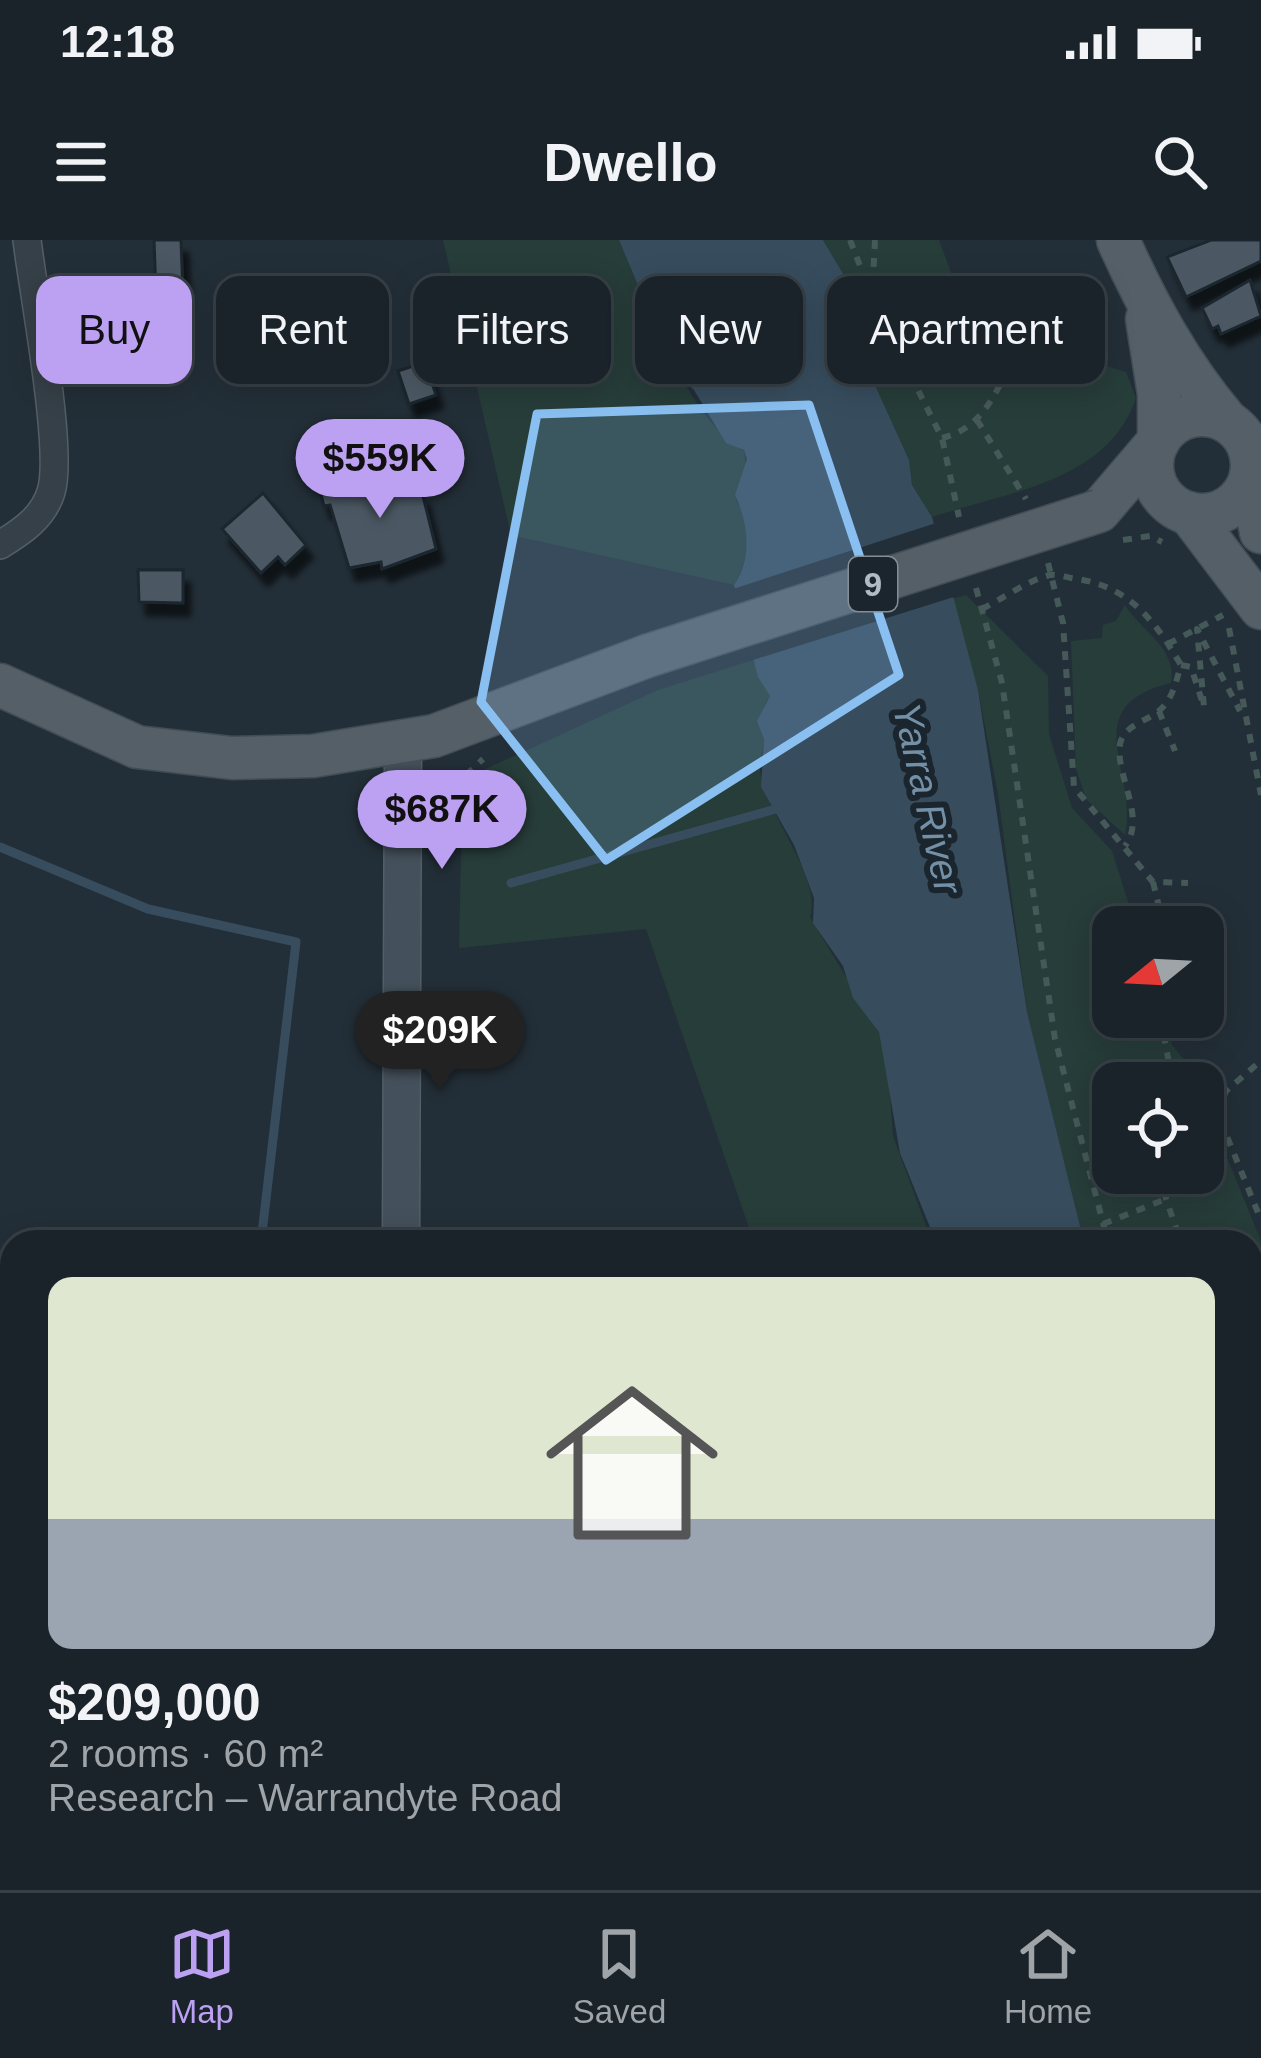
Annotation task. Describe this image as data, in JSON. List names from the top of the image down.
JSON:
{
  "streets": {
    "main road": ["9"]
  },
  "water": ["Yarra River"],
  "north": "left",
  "page": {
    "status": "12:18",
    "header": "Dwello",
    "chip": [
      "Buy",
      "Rent",
      "Filters",
      "New",
      "Apartment"
    ],
    "price": ["$559K", "$687K", "$209K"],
    "list": [
      {
        "name": "$209,000",
        "note": "2 rooms · 60 m² · Research – Warrandyte Road"
      }
    ],
    "tabs": ["Map", "Saved", "Home"]
  }
}
